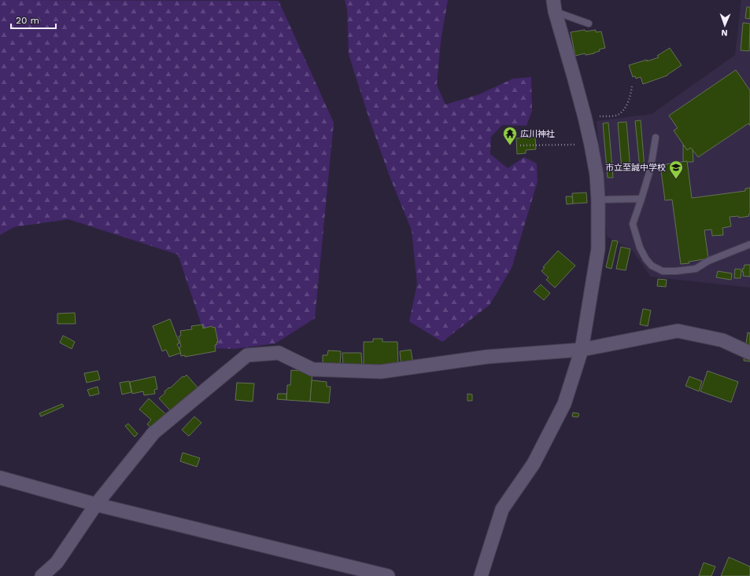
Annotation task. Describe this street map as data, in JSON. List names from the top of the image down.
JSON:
{
  "places": {
    "temple": ["広川神社"],
    "school or university": ["市立至誠中学校"]
  },
  "scale_bar": "20 m",
  "north": "bottom"
}
